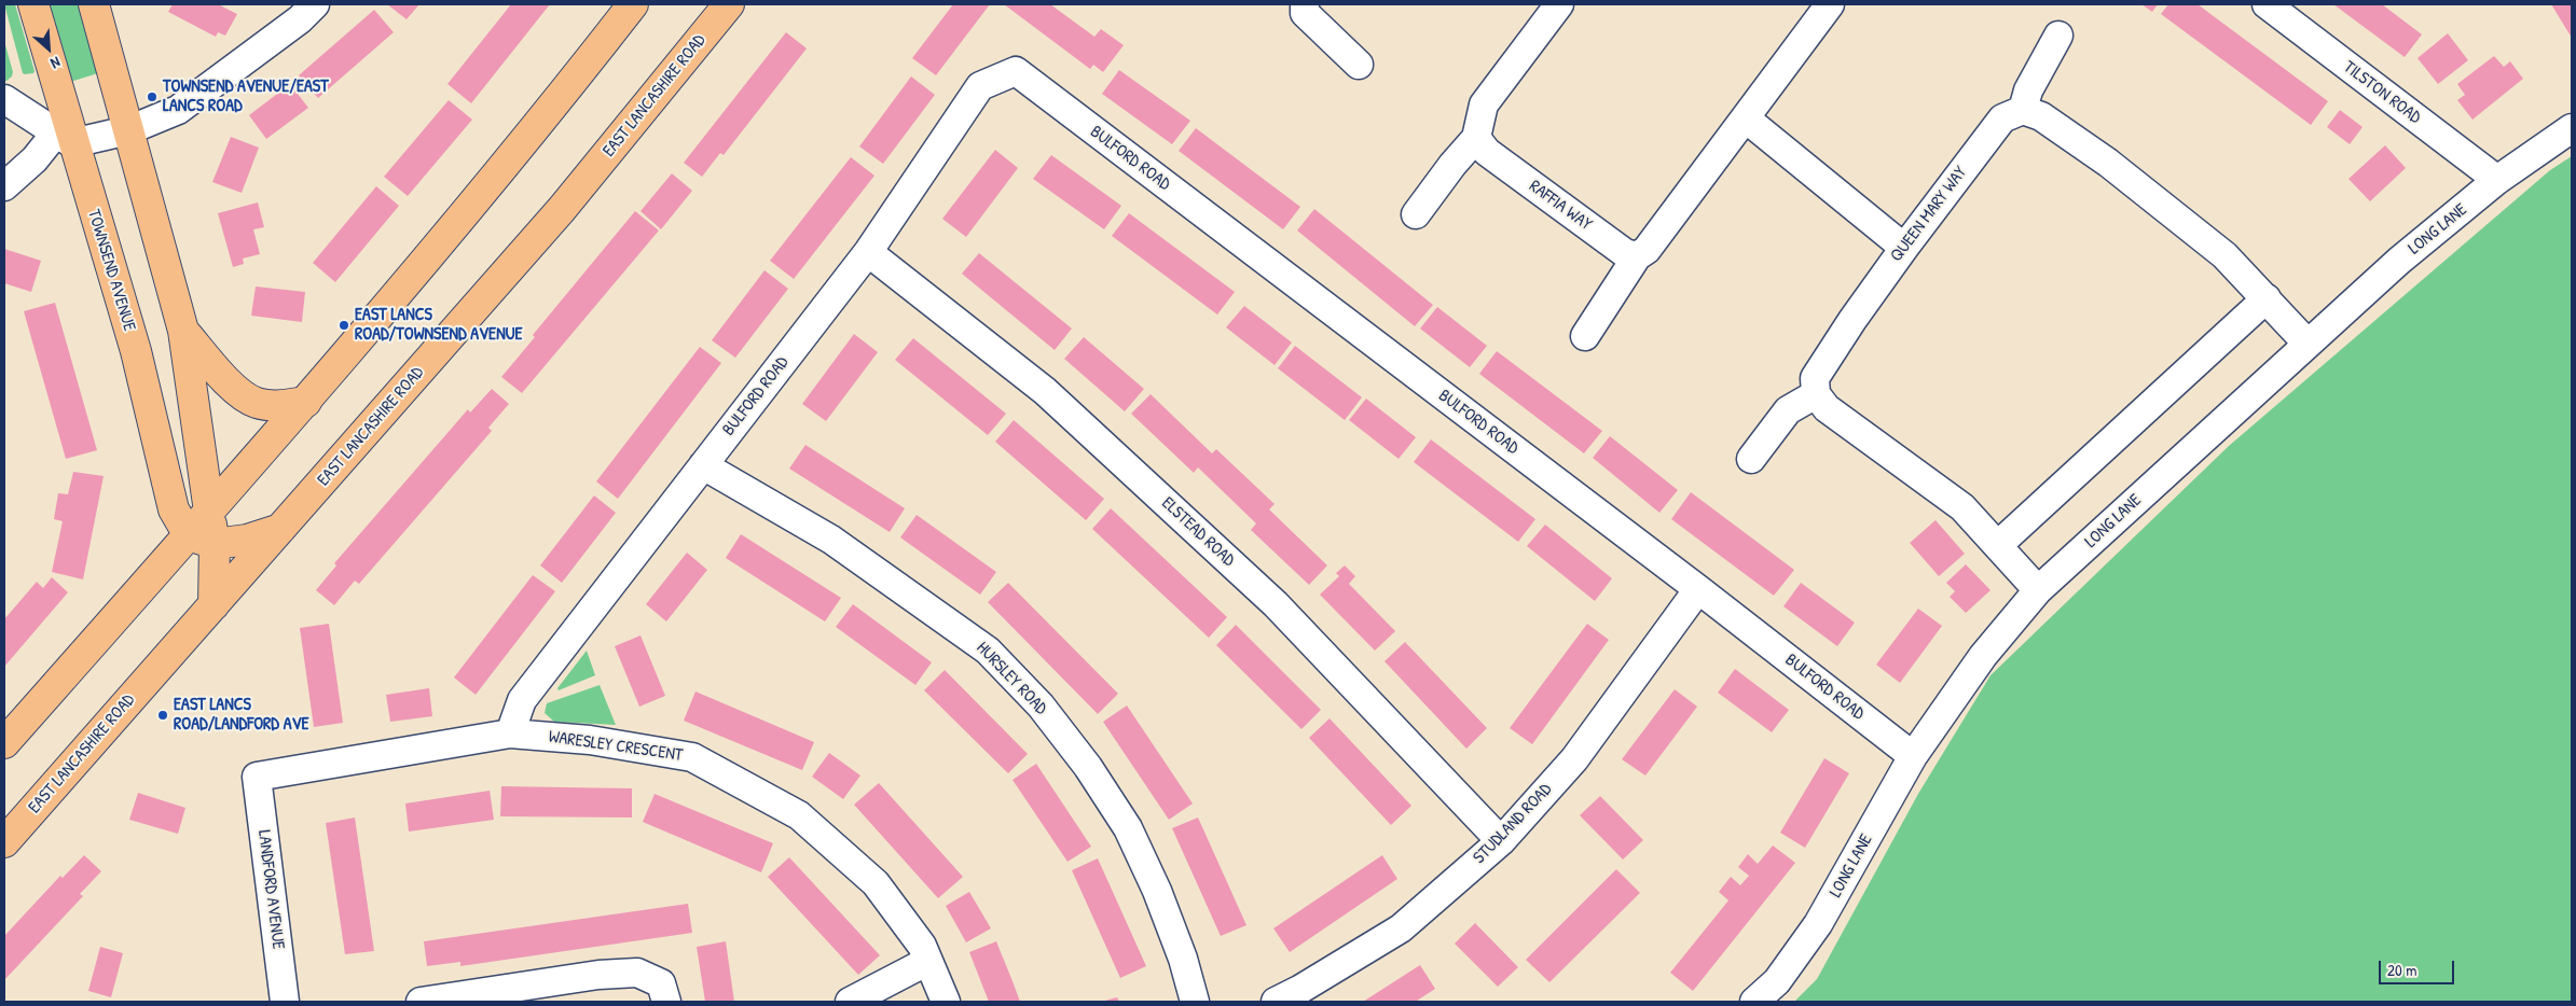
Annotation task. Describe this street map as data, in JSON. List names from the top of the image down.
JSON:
{
  "streets": {
    "main road": ["EAST LANCASHIRE ROAD", "TOWNSEND AVENUE"],
    "street": [
      "TILSTON ROAD",
      "BULFORD ROAD",
      "RAFFIA WAY",
      "QUEEN MARY WAY",
      "LONG LANE",
      "ELSTEAD ROAD",
      "HURSLEY ROAD",
      "WARESLEY CRESCENT",
      "STUDLAND ROAD",
      "LANDFORD AVENUE"
    ]
  },
  "crossings": [
    ["TILSTON ROAD", "LONG LANE"],
    ["BULFORD ROAD", "LONG LANE"],
    ["BULFORD ROAD", "ELSTEAD ROAD"],
    ["BULFORD ROAD", "HURSLEY ROAD"],
    ["BULFORD ROAD", "WARESLEY CRESCENT"],
    ["BULFORD ROAD", "STUDLAND ROAD"],
    ["ELSTEAD ROAD", "STUDLAND ROAD"],
    ["WARESLEY CRESCENT", "LANDFORD AVENUE"]
  ],
  "places": ["TOWNSEND AVENUE/EAST LANCS ROAD", "EAST LANCS ROAD/TOWNSEND AVENUE", "EAST LANCS ROAD/LANDFORD AVE"],
  "scale_bar": "20 m",
  "north": "bottom right"
}
